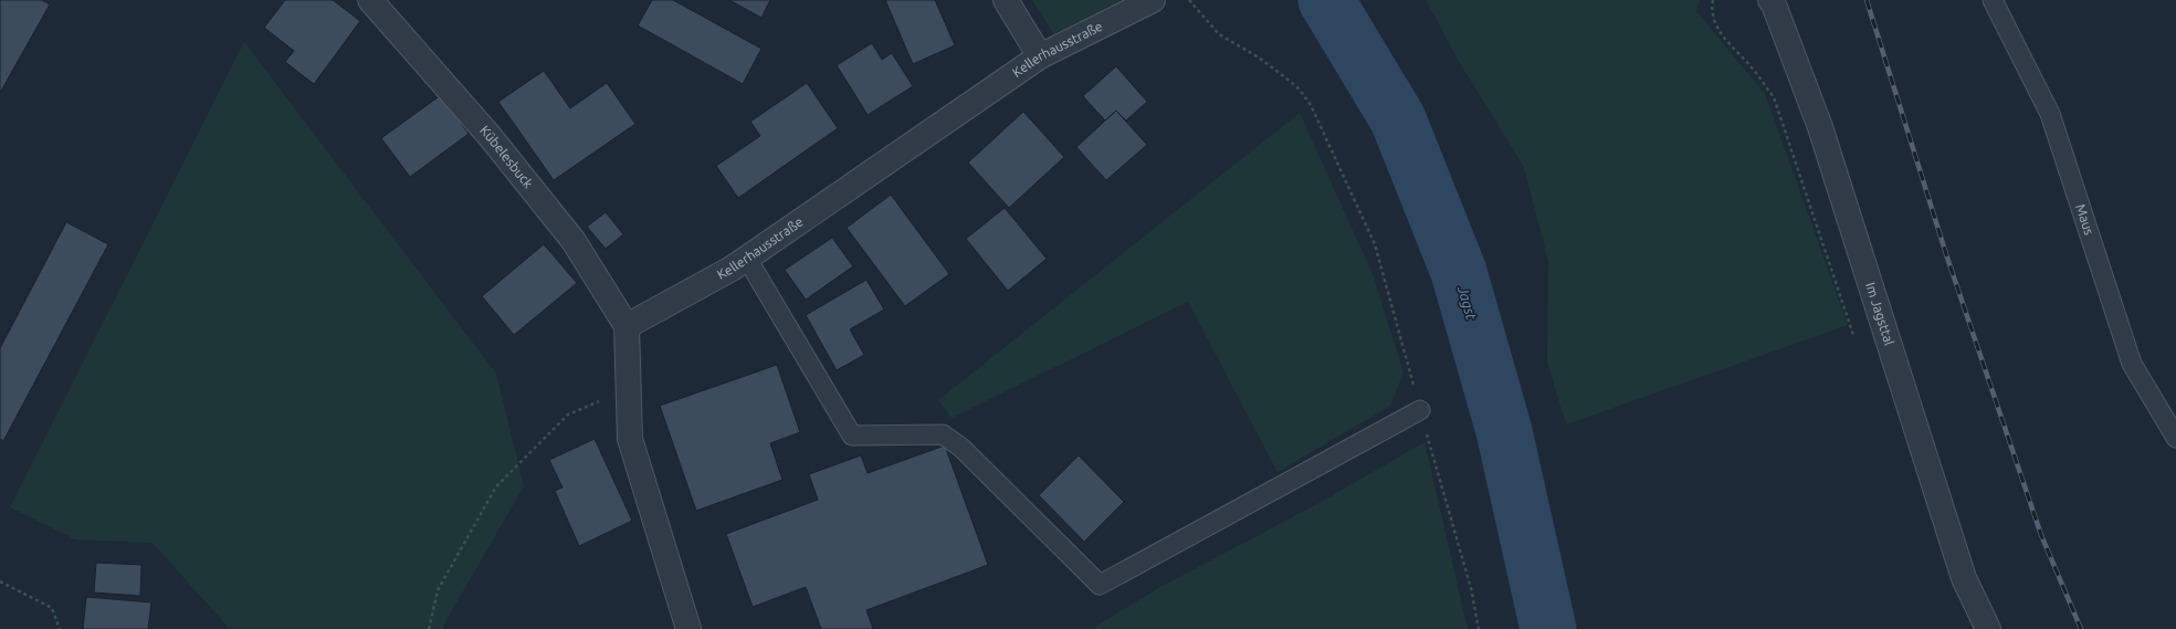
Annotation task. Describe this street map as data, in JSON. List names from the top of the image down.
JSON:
{
  "streets": {
    "street": ["Kellerhausstraße", "Kübelesbuck", "Im Jagsttal"],
    "lane": ["Maus"]
  },
  "crossings": [
    ["Kellerhausstraße", "Kübelesbuck"]
  ],
  "water": ["Jagst"]
}
